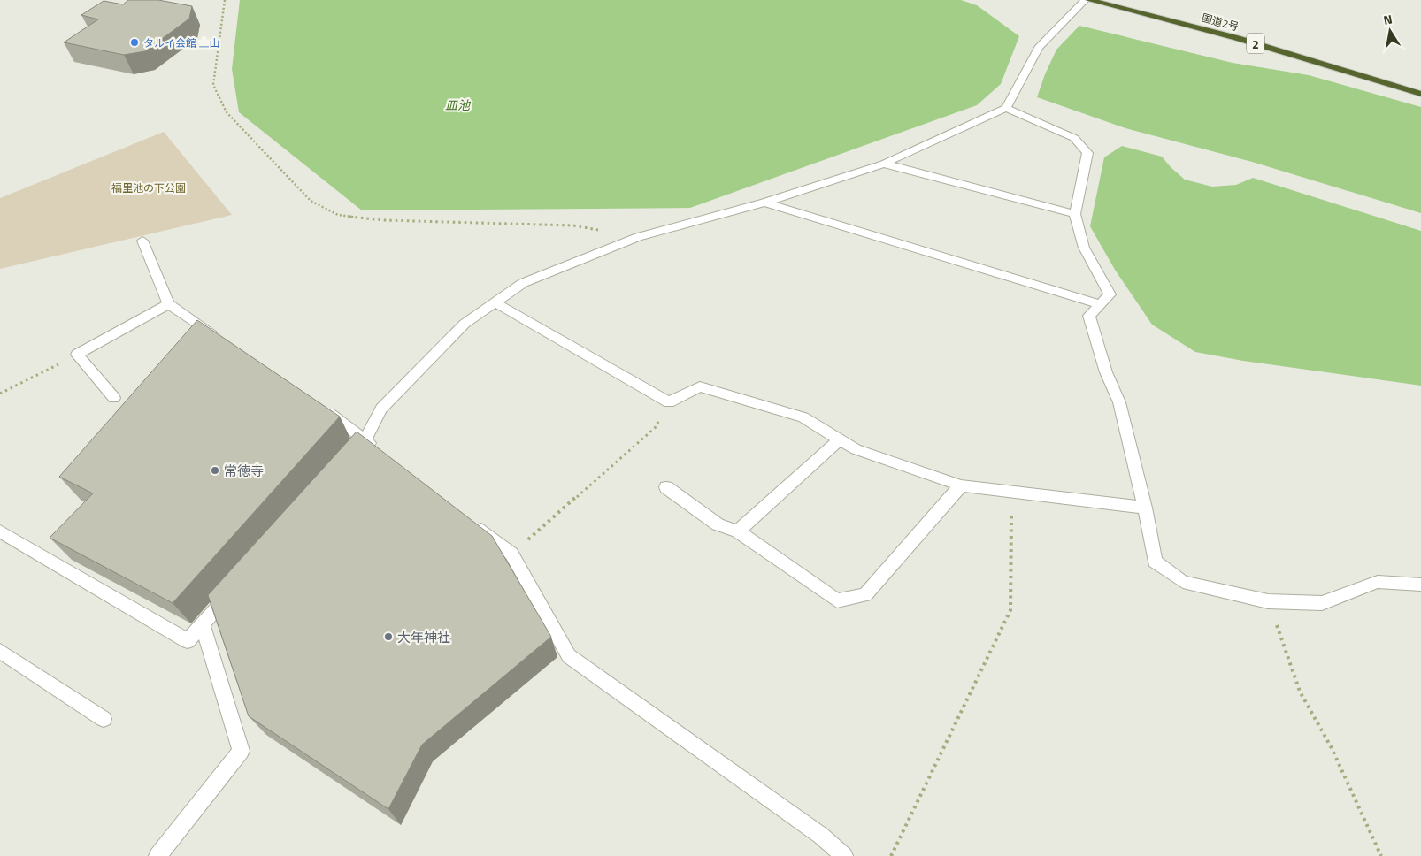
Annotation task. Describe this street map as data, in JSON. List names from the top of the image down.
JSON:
{
  "streets": {
    "highway": ["国道2号", "2"]
  },
  "water": ["皿池"],
  "parks": ["福里池の下公園"],
  "places": ["タルイ会館 土山", "常徳寺", "大年神社"],
  "north": "top"
}
